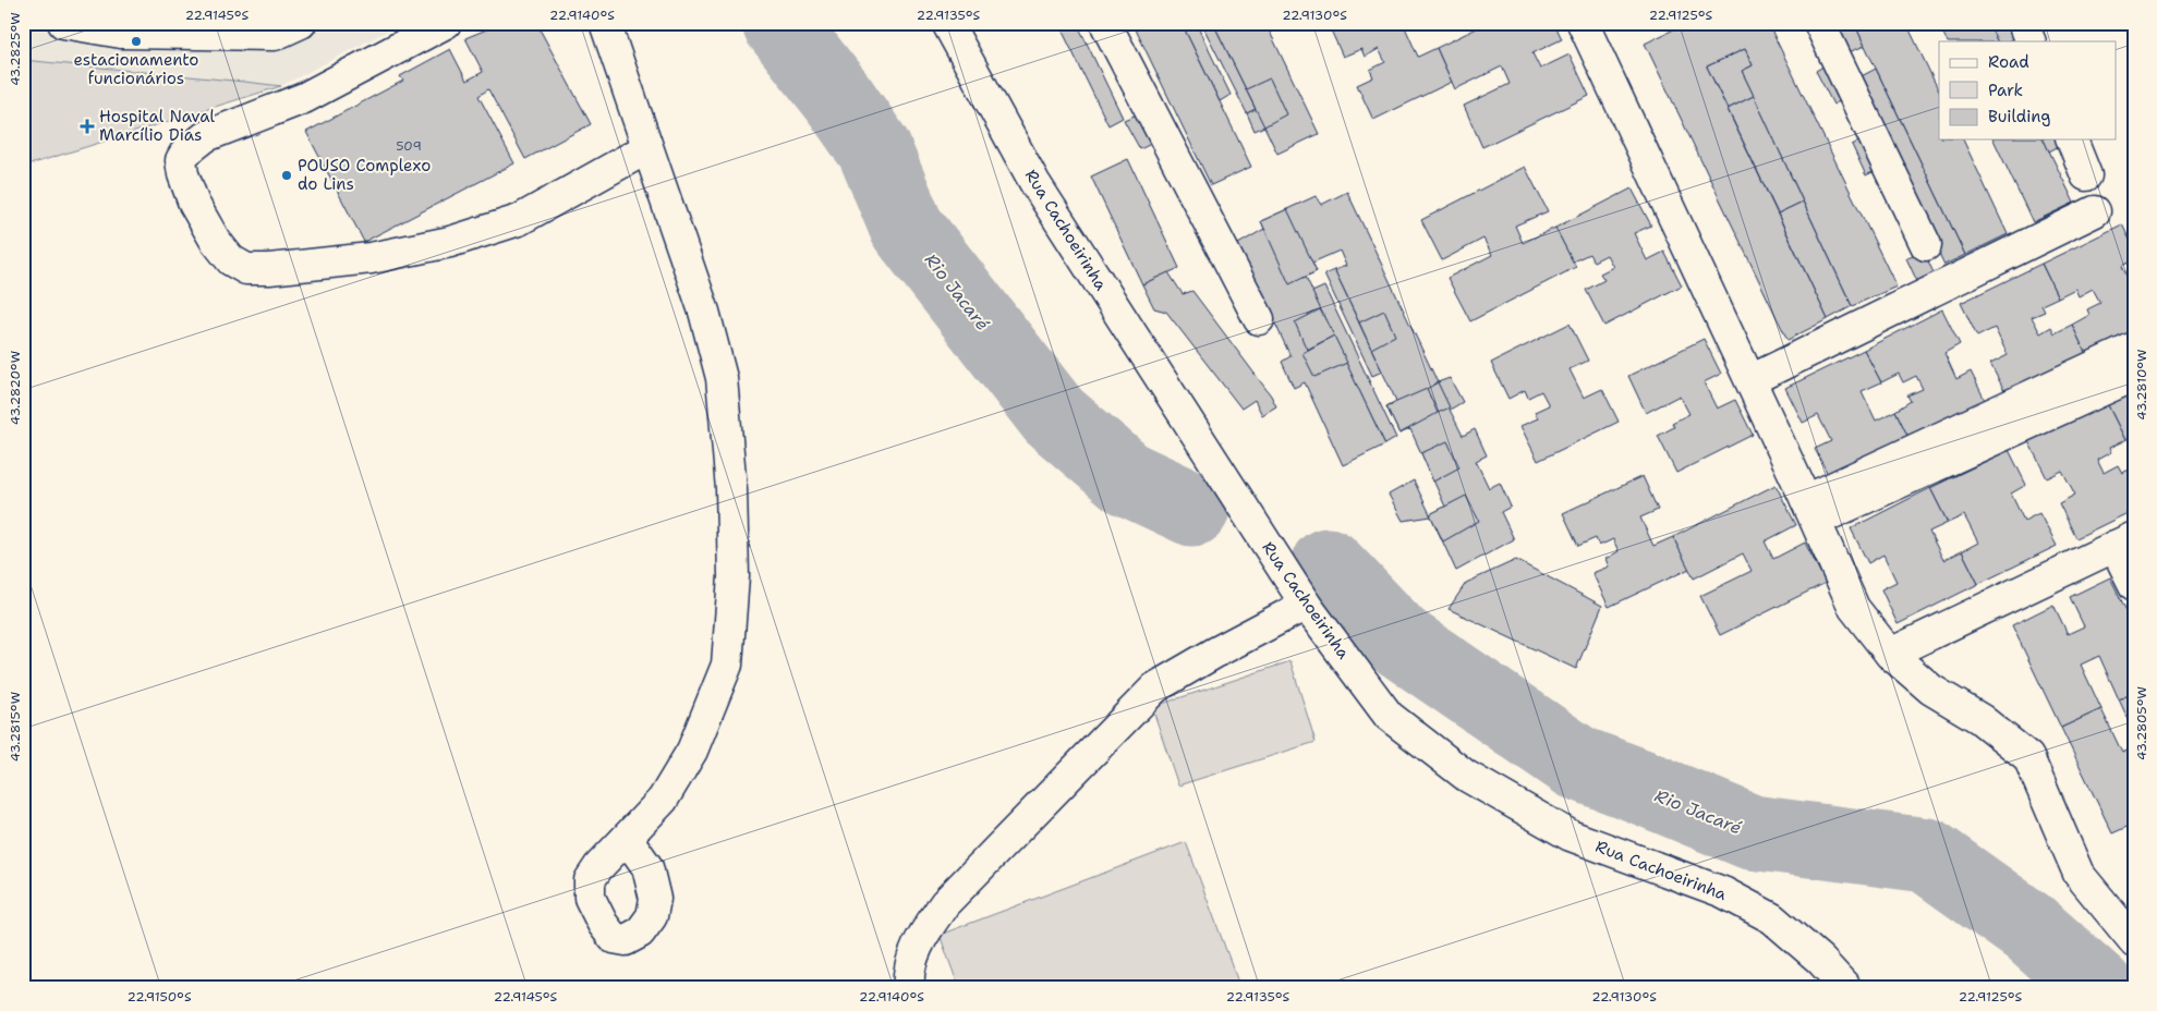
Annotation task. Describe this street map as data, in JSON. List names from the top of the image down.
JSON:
{
  "streets": {
    "street": ["Rua Cachoeirinha"]
  },
  "water": ["Rio Jacaré"],
  "places": {
    "other": ["estacionamento funcionários", "POUSO Complexo do Lins"],
    "health": ["Hospital Naval Marcílio Dias"]
  },
  "house_numbers": ["509"],
  "legend": ["Road", "Park", "Building"],
  "coordinates": [
    "22.9145°S",
    "22.9140°S",
    "22.9135°S",
    "22.9130°S",
    "22.9125°S",
    "43.2825°W",
    "43.2810°W",
    "43.2820°W",
    "43.2805°W",
    "43.2815°W",
    "22.9150°S"
  ]
}
